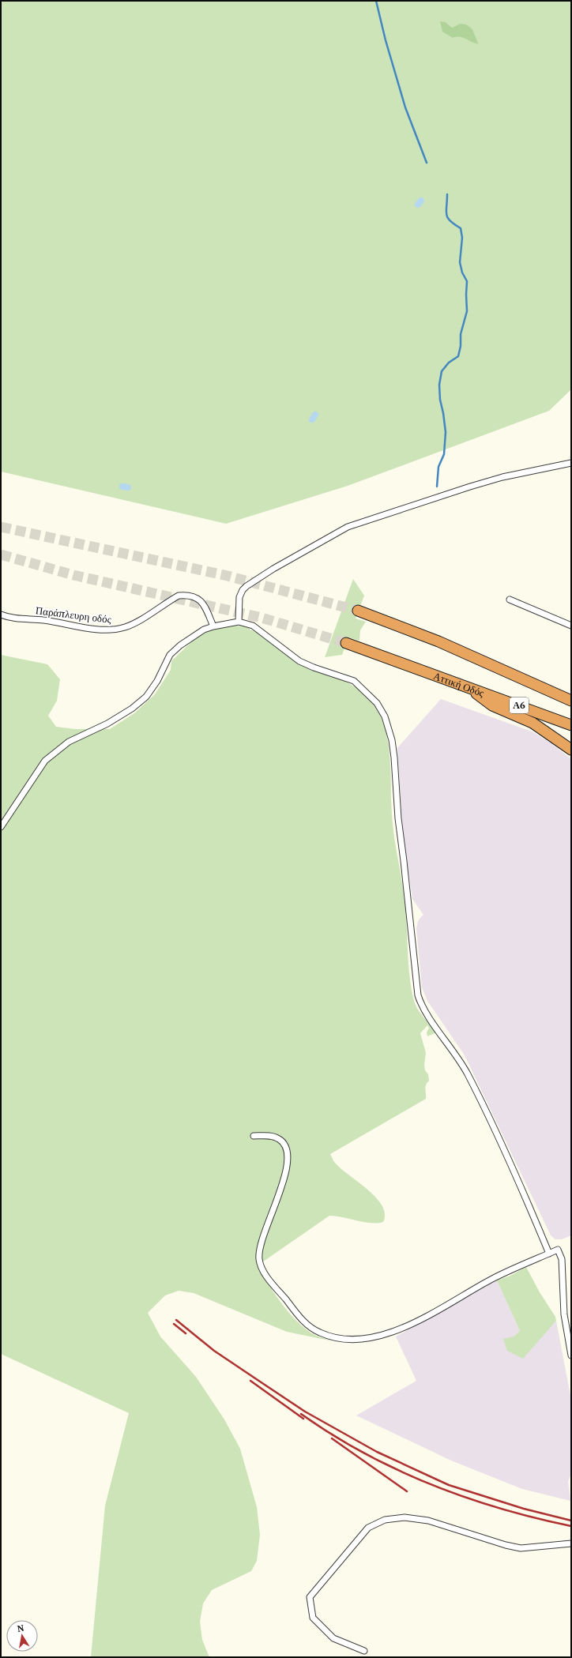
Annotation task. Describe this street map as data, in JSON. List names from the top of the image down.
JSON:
{
  "streets": {
    "highway": ["Αττική Οδός", "Α6"],
    "street": ["Παράπλευρη οδός"]
  },
  "north": "top"
}
